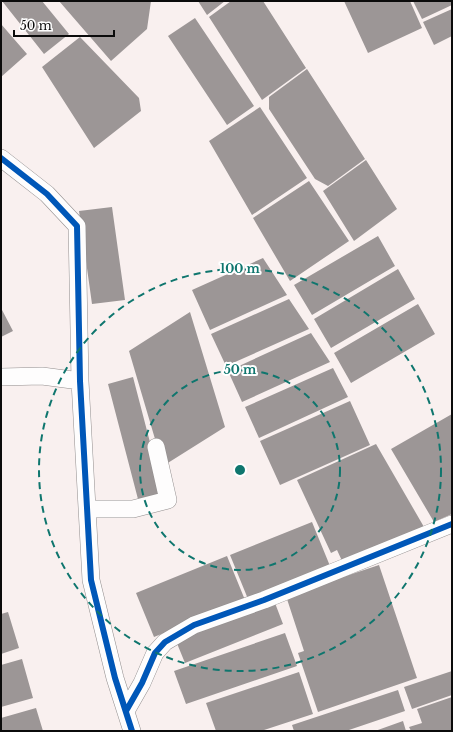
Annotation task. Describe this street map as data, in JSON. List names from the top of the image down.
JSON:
{
  "scale_bar": "50 m",
  "rings": ["100 m", "50 m"]
}
